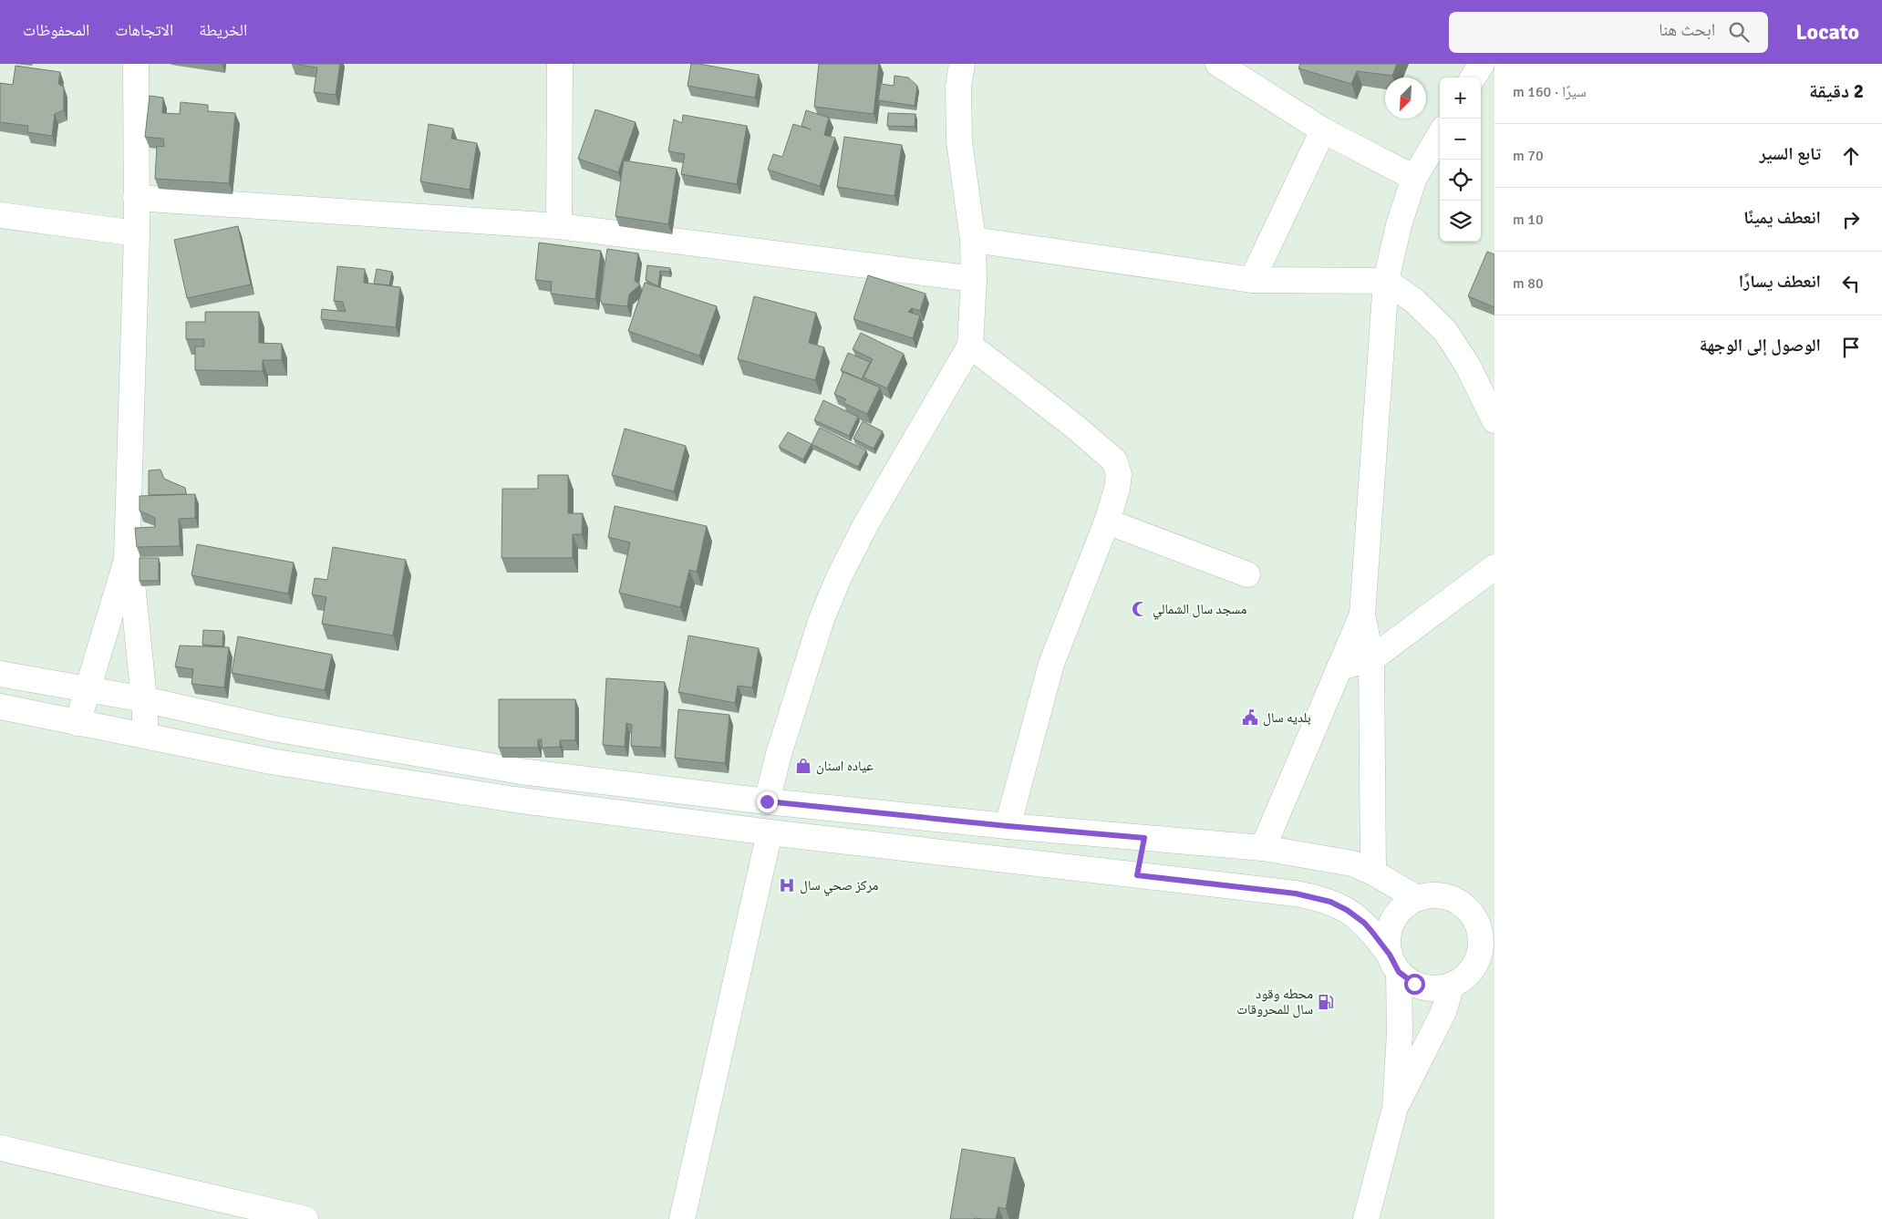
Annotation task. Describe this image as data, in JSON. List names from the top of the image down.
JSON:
{
  "places": {
    "mosque": ["مسجد سال الشمالي"],
    "public building": ["بلديه سال"],
    "shop": ["عياده اسنان"],
    "hospital": ["مركز صحي سال"],
    "fuel station": ["محطه وقود سال للمحروقات"]
  },
  "north": "bottom left",
  "page": {
    "header": "Locato",
    "search": "ابحث هنا",
    "nav": ["الخريطة", "الاتجاهات", "المحفوظات"],
    "heading": ["2 دقيقة", "سيرًا · 160 m"],
    "map_buttons": ["+", "−"],
    "list": [
      ["تابع السير", "70 m"],
      ["انعطف يمينًا", "10 m"],
      ["انعطف يسارًا", "80 m"],
      "الوصول إلى الوجهة"
    ]
  }
}
